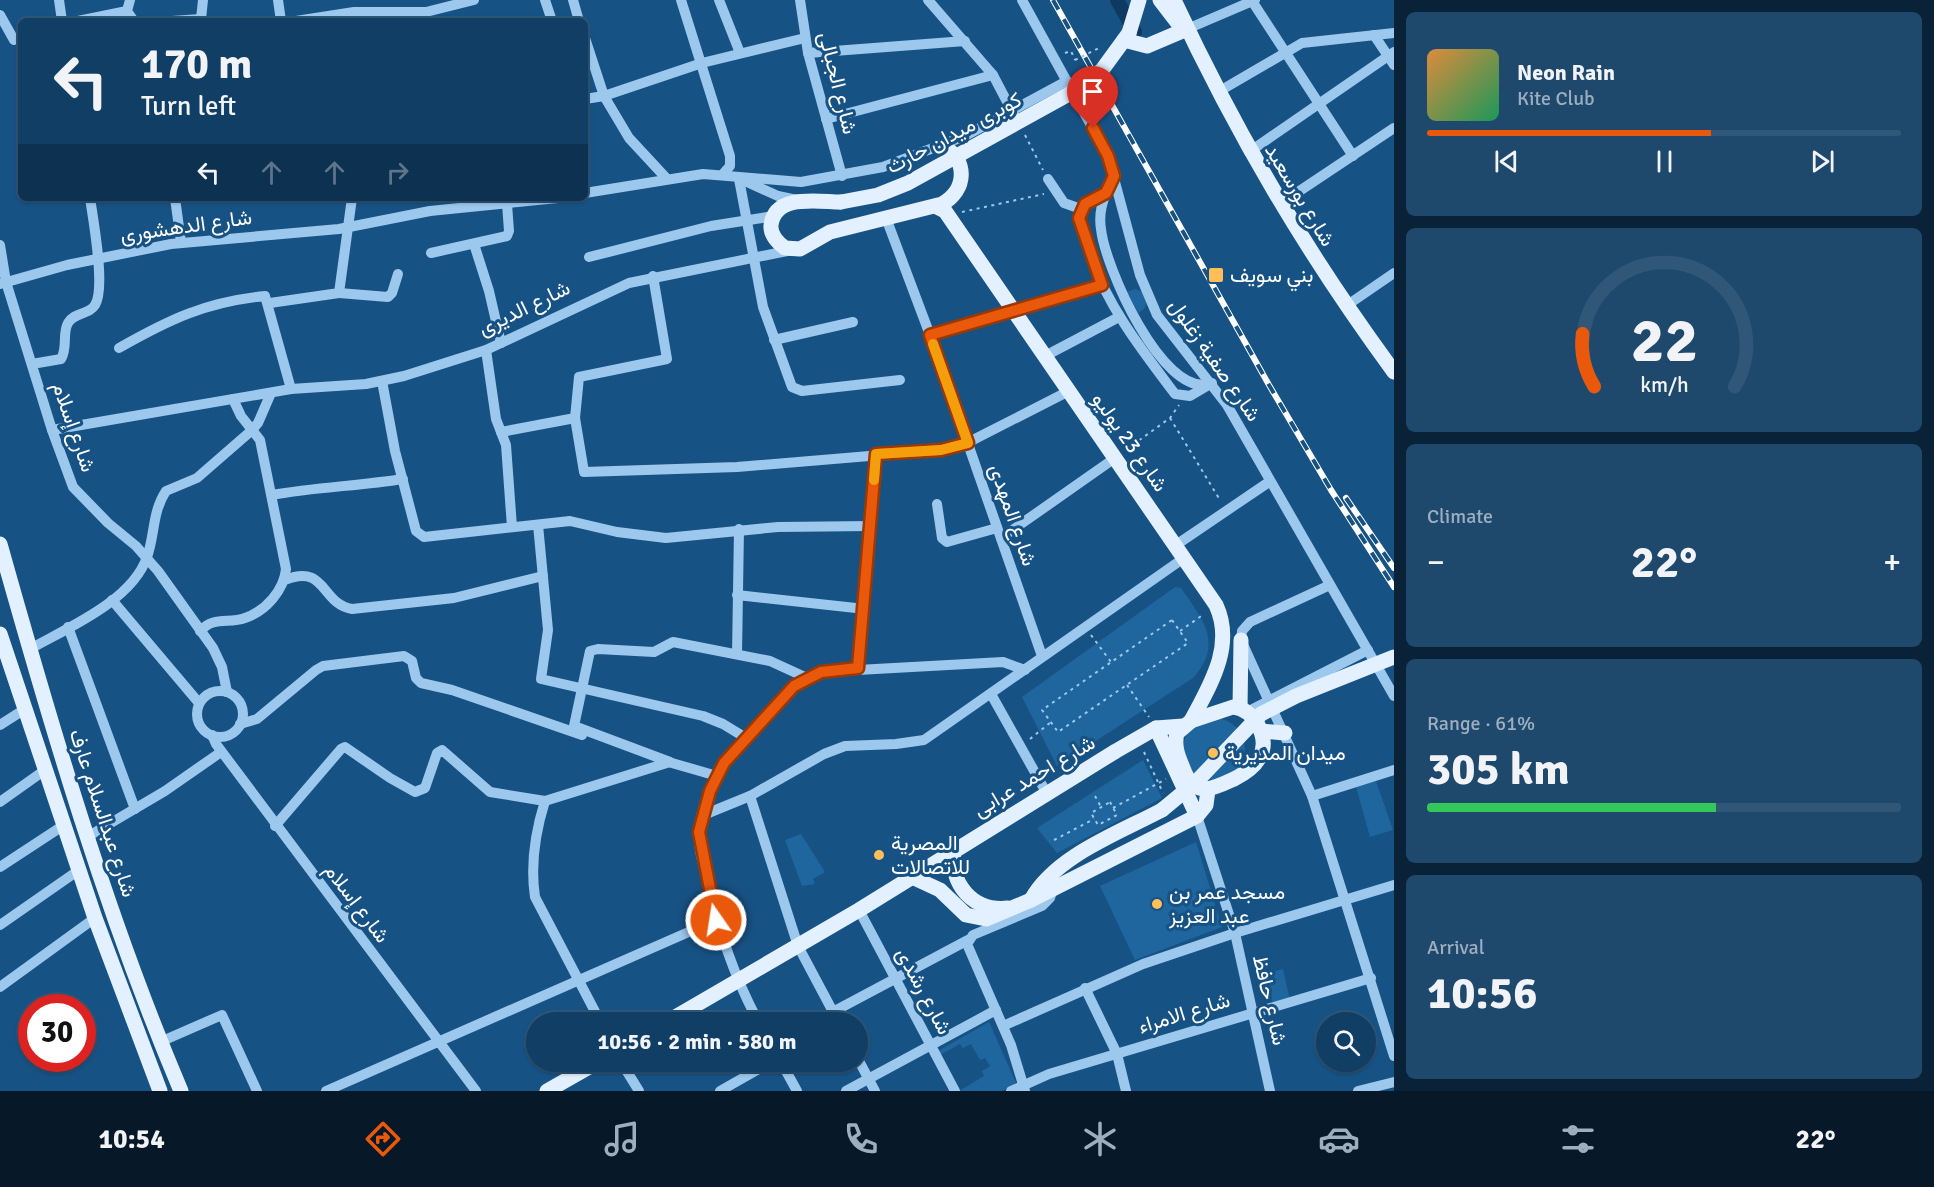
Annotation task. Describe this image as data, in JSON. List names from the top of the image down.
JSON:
{
  "streets": {
    "main road": [
      "كوبرى ميدان حارث",
      "شارع بورسعيد",
      "شارع الديرى",
      "شارع 23 يوليو",
      "شارع احمد عرابى",
      "شارع عبدالسلام عارف"
    ],
    "street": [
      "شارع الجبالى",
      "شارع الدهشورى",
      "شارع صفية زغلول",
      "شارع إسلام",
      "شارع المهدى",
      "شارع رشدى",
      "شارع حافظ",
      "شارع الامراء"
    ]
  },
  "crossings": [
    ["شارع الدهشورى", "شارع إسلام"],
    ["شارع الديرى", "شارع إسلام"],
    ["شارع الديرى", "شارع 23 يوليو"],
    ["شارع الديرى", "شارع المهدى"],
    ["شارع 23 يوليو", "شارع احمد عرابى"],
    ["شارع احمد عرابى", "شارع رشدى"],
    ["شارع حافظ", "شارع الامراء"]
  ],
  "places": {
    "transit": ["بني سويف"],
    "other": ["ميدان المديرية", "المصرية للاتصالات", "مسجد عمر بن عبد العزيز"]
  },
  "page": {
    "turn": ["170 m", "Turn left"],
    "song": ["Neon Rain", "Kite Club"],
    "tile": [
      "Climate",
      ["Range · 61%", "305 km"],
      ["Arrival", "10:56"]
    ],
    "heat": ["−", "22°", "+"],
    "limit": "30",
    "trip": "10:56 · 2 min · 580 m",
    "tabs": ["10:54", "22°"],
    "gauge": ["22", "km/h"]
  }
}
